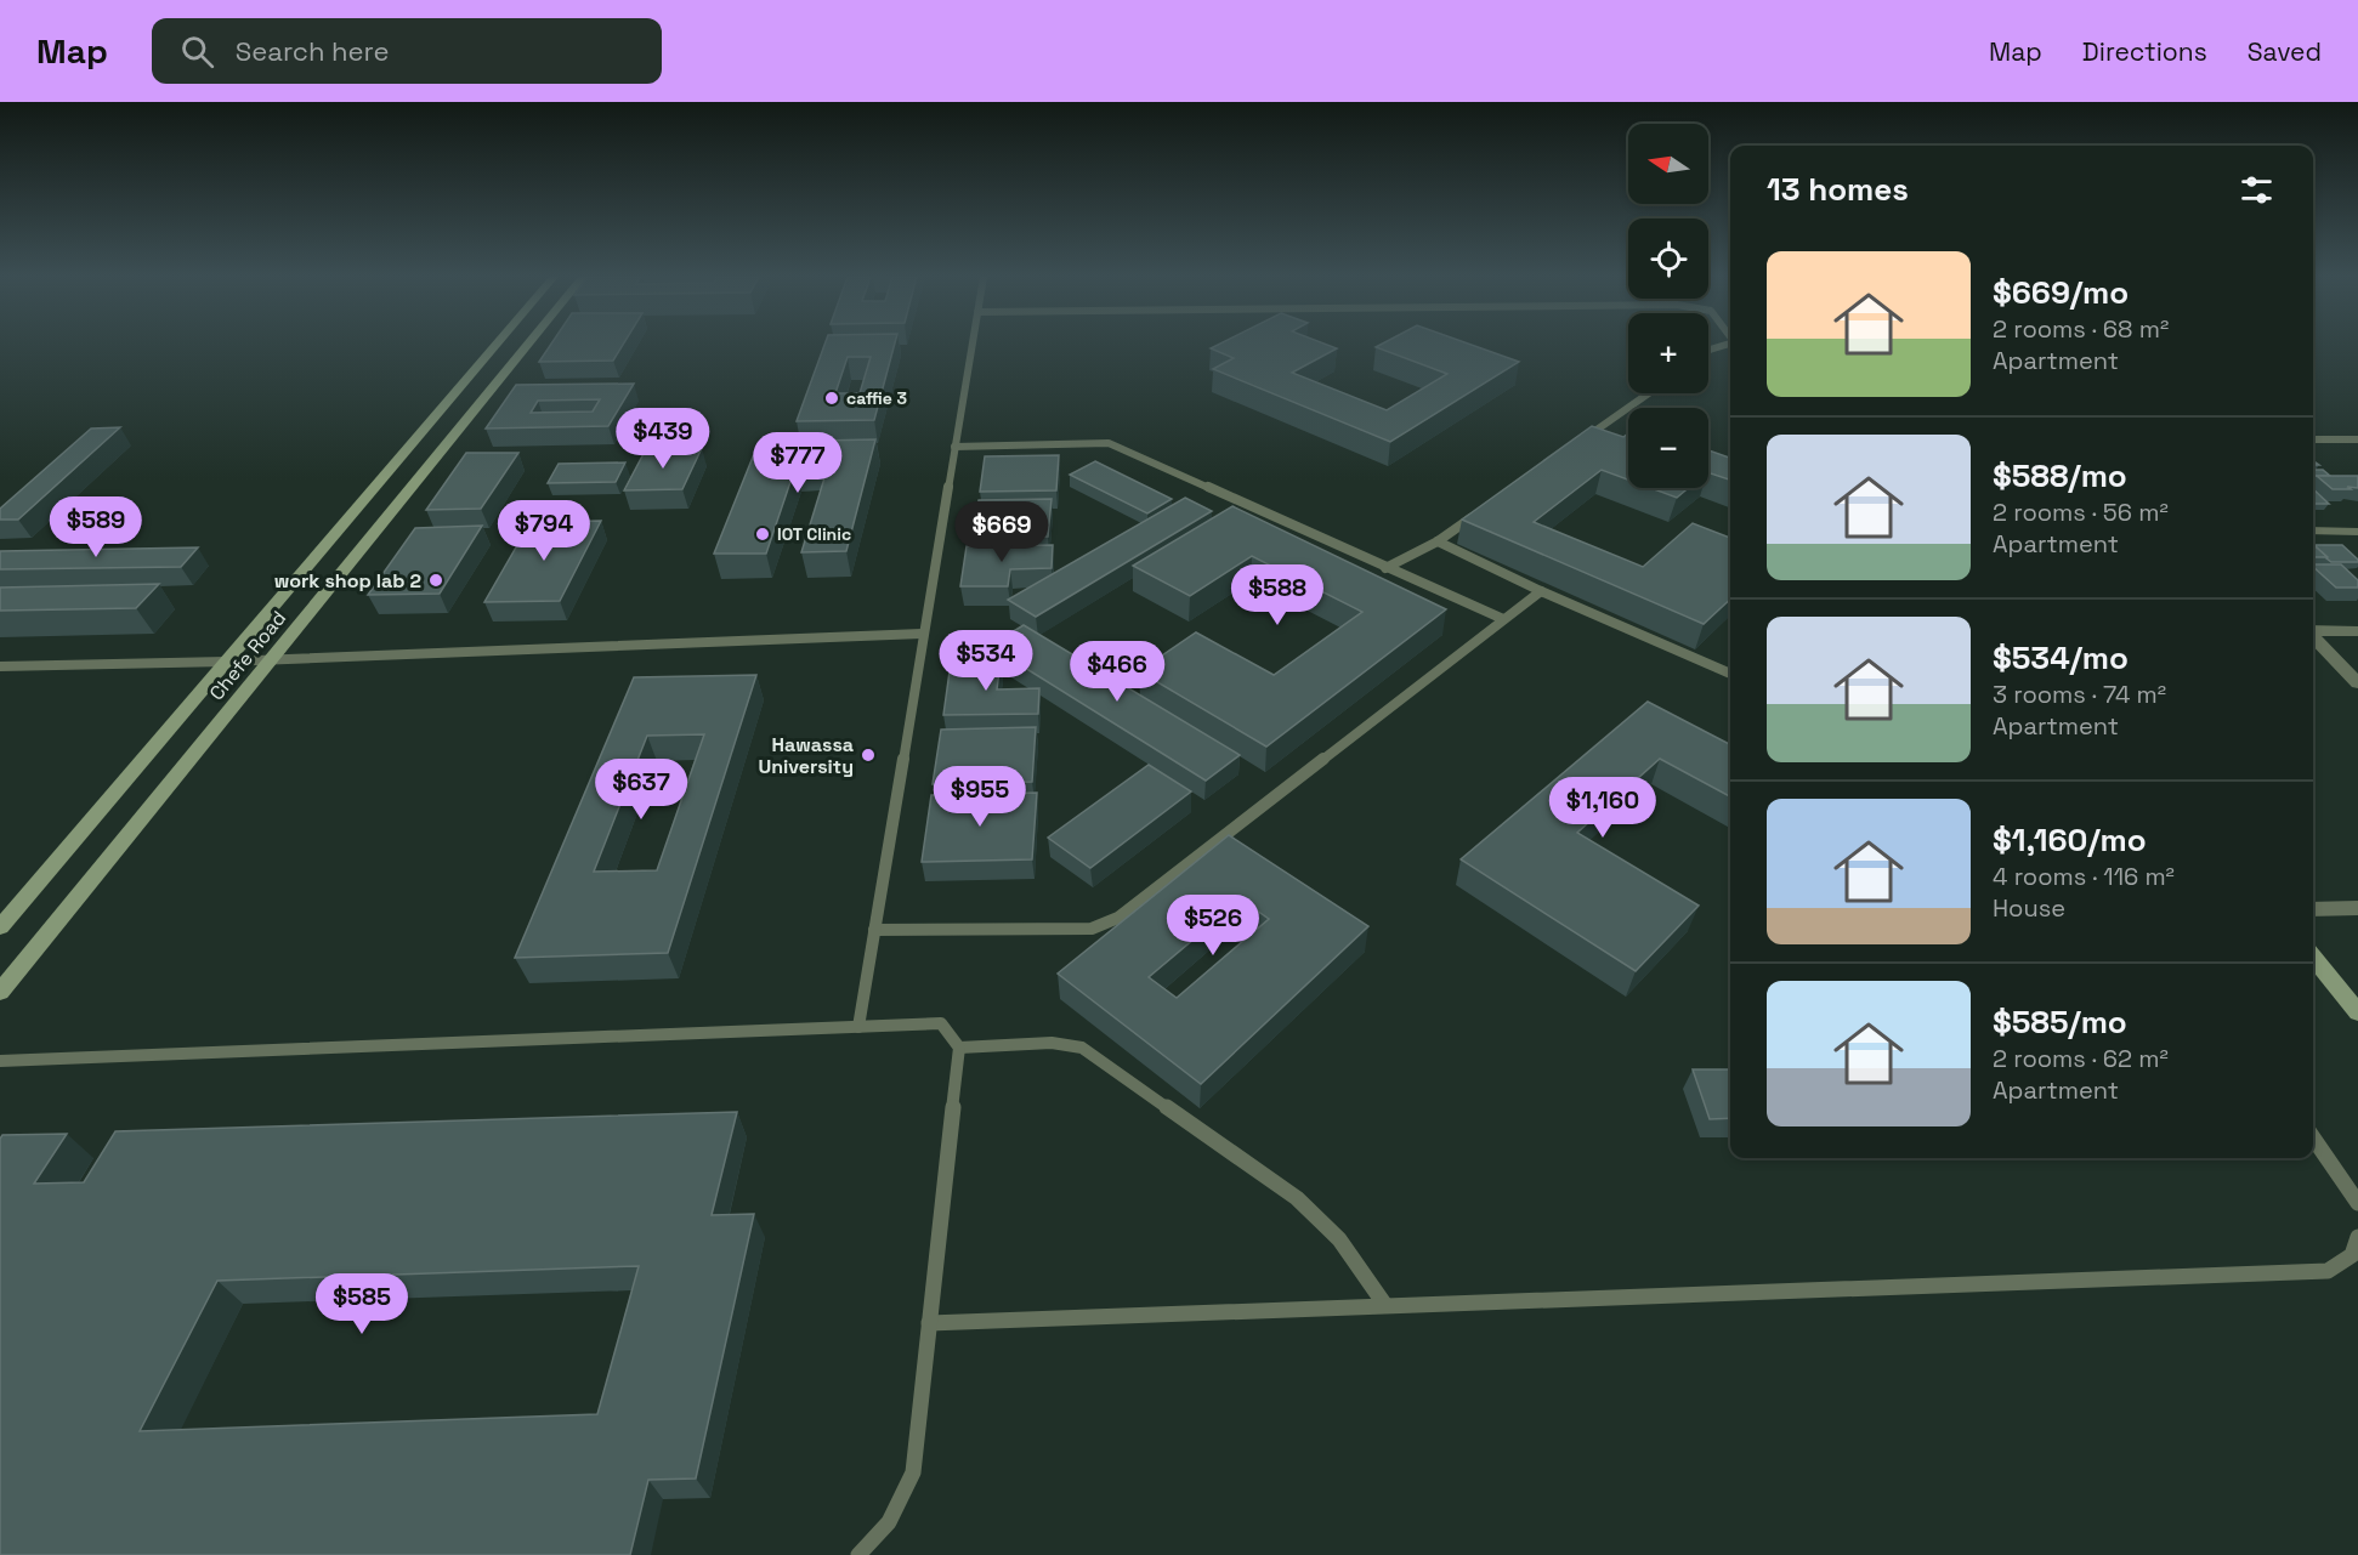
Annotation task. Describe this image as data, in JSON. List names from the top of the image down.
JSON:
{
  "streets": {
    "street": ["Chefe Road"]
  },
  "places": [
    "caffie 3",
    "IOT Clinic",
    "work shop lab 2",
    "Hawassa University"
  ],
  "north": "left",
  "page": {
    "header": "Map",
    "search": "Search here",
    "nav": ["Map", "Directions", "Saved"],
    "map_buttons": ["+", "−"],
    "heading": "13 homes",
    "list": [
      {
        "name": "$669/mo",
        "note": "2 rooms · 68 m² · Apartment"
      },
      {
        "name": "$588/mo",
        "note": "2 rooms · 56 m² · Apartment"
      },
      {
        "name": "$534/mo",
        "note": "3 rooms · 74 m² · Apartment"
      },
      {
        "name": "$1,160/mo",
        "note": "4 rooms · 116 m² · House"
      },
      {
        "name": "$585/mo",
        "note": "2 rooms · 62 m² · Apartment"
      }
    ],
    "price": [
      "$439",
      "$777",
      "$589",
      "$794",
      "$669",
      "$588",
      "$534",
      "$466",
      "$637",
      "$955",
      "$1,160",
      "$526",
      "$585"
    ]
  }
}
